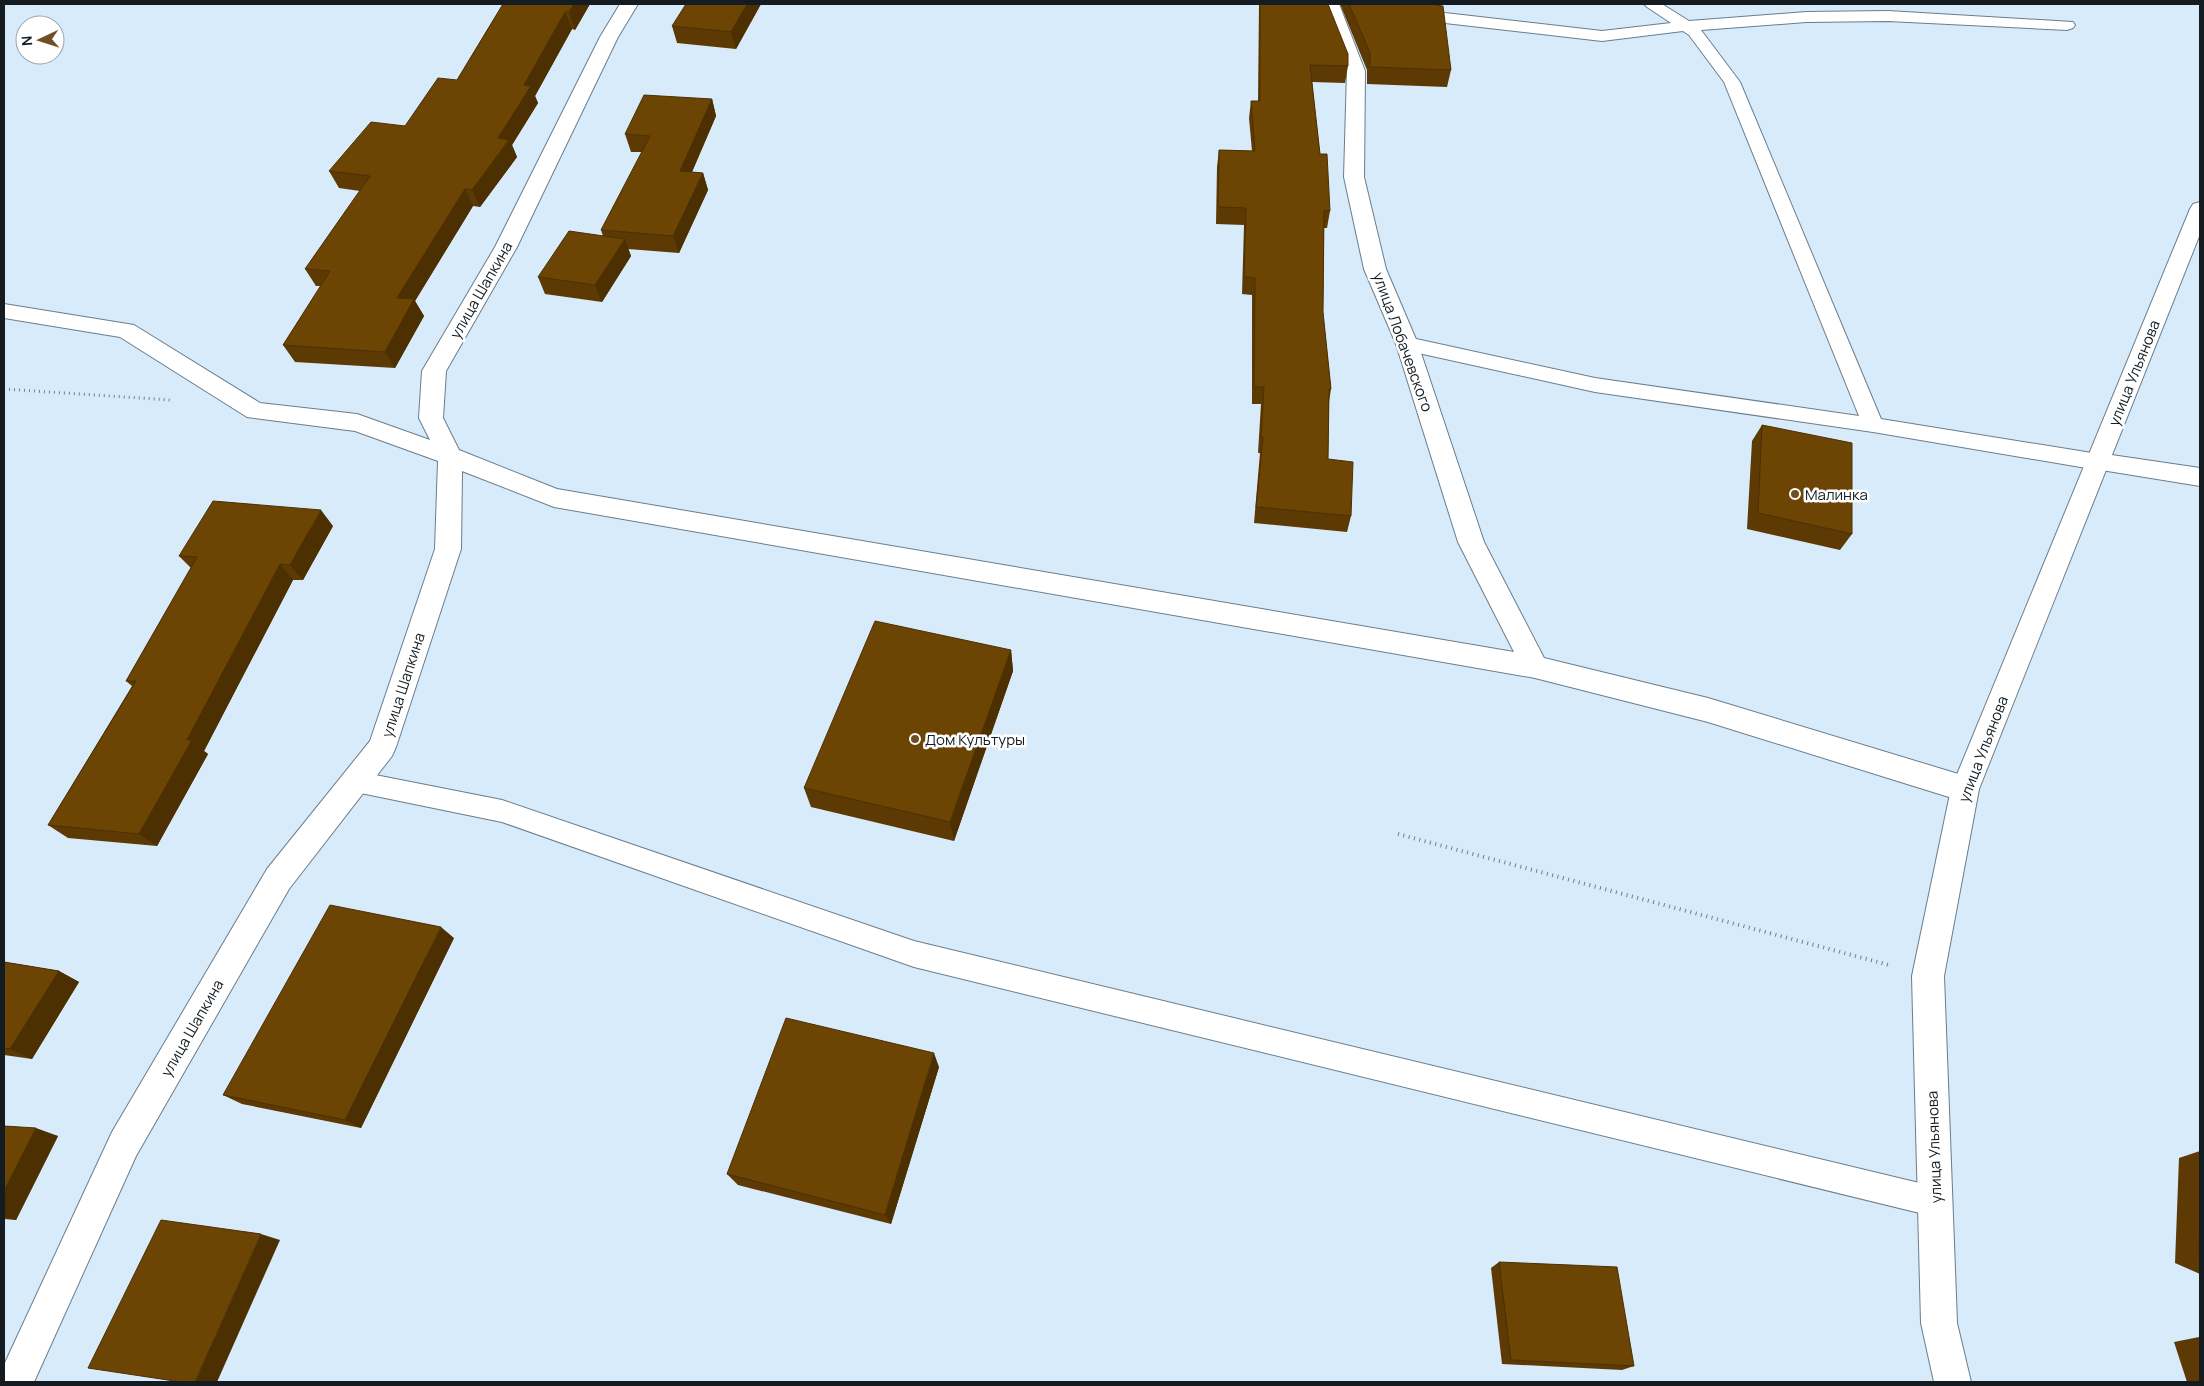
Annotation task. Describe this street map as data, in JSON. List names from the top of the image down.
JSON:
{
  "streets": {
    "street": ["улица Шапкина", "улица Лобачевского", "улица Ульянова"]
  },
  "places": ["Малинка", "Дом Культуры"],
  "north": "left"
}
